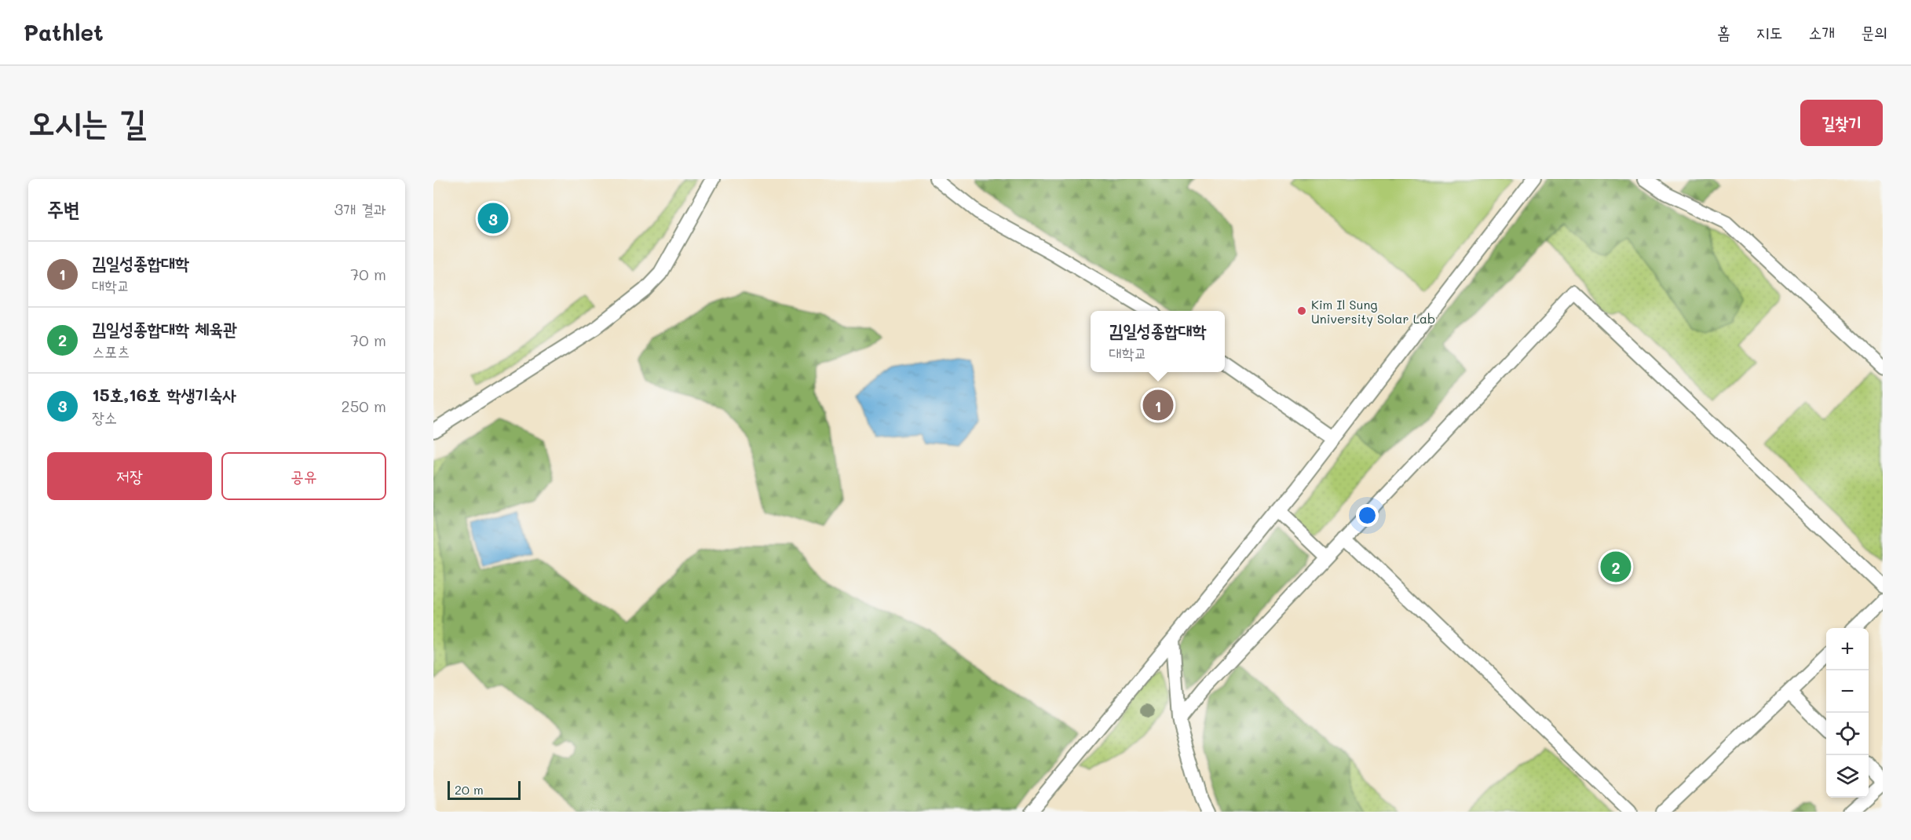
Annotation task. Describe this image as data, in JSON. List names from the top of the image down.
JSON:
{
  "places": ["Kim Il Sung University Solar Lab"],
  "scale_bar": "20 m",
  "page": {
    "header": "Pathlet",
    "nav": [
      "홈",
      "지도",
      "소개",
      "문의"
    ],
    "title": "오시는 길",
    "buttons": [
      "길찾기",
      ["저장", "공유"]
    ],
    "heading": ["주변", "3개 결과"],
    "pins": ["3", "1", "2"],
    "list": [
      {
        "mark": "1",
        "name": "김일성종합대학",
        "note": "대학교",
        "value": "70 m"
      },
      {
        "mark": "2",
        "name": "김일성종합대학 체육관",
        "note": "스포츠",
        "value": "70 m"
      },
      {
        "mark": "3",
        "name": "15호,16호 학생기숙사",
        "note": "장소",
        "value": "250 m"
      }
    ],
    "popup": ["김일성종합대학", "대학교"],
    "map_buttons": ["+", "−"],
    "scale": "20 m"
  }
}
